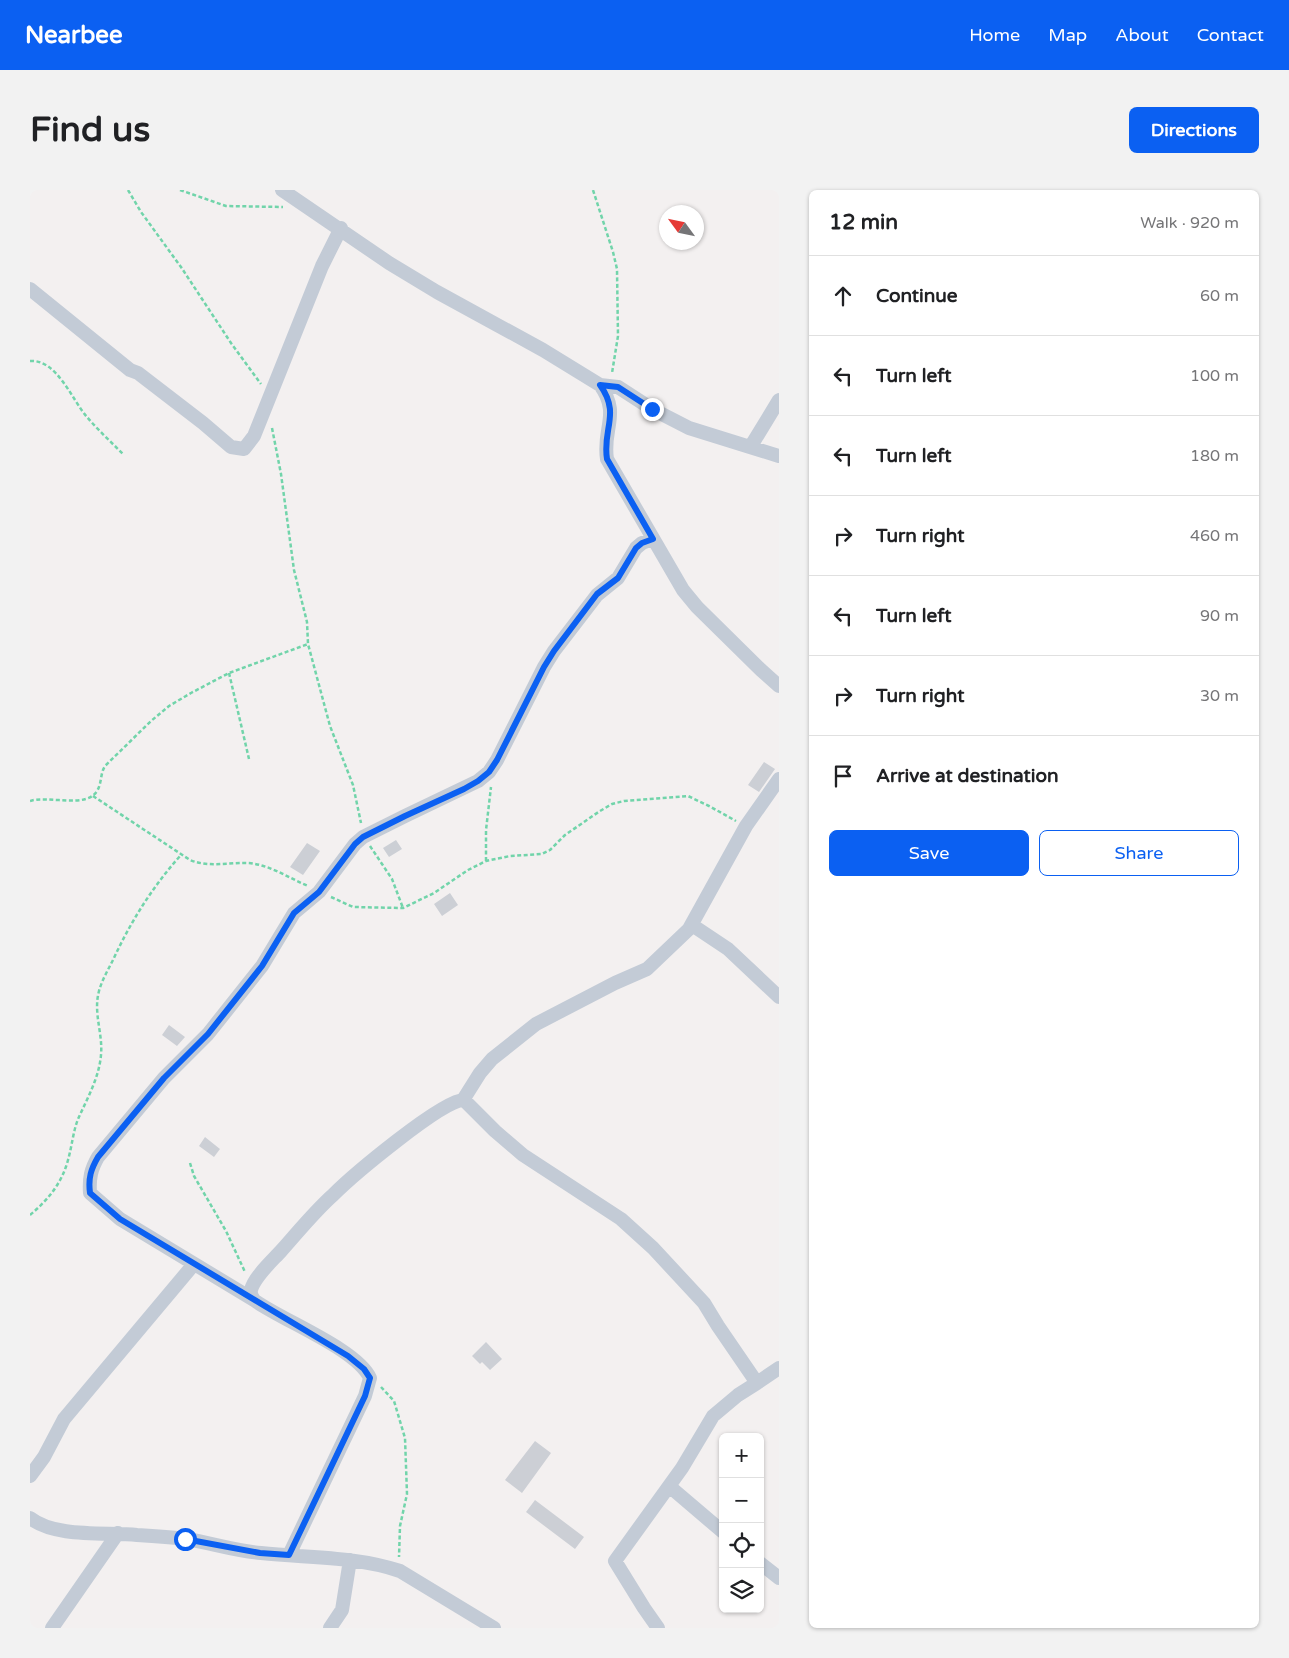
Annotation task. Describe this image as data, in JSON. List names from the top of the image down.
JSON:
{
  "north": "top left",
  "page": {
    "header": "Nearbee",
    "nav": [
      "Home",
      "Map",
      "About",
      "Contact"
    ],
    "buttons": [
      "Directions",
      ["Save", "Share"]
    ],
    "title": "Find us",
    "heading": ["12 min", "Walk · 920 m"],
    "list": [
      ["Continue", "60 m"],
      ["Turn left", "100 m"],
      ["Turn left", "180 m"],
      ["Turn right", "460 m"],
      ["Turn left", "90 m"],
      ["Turn right", "30 m"],
      "Arrive at destination"
    ],
    "map_buttons": ["+", "−"]
  }
}
